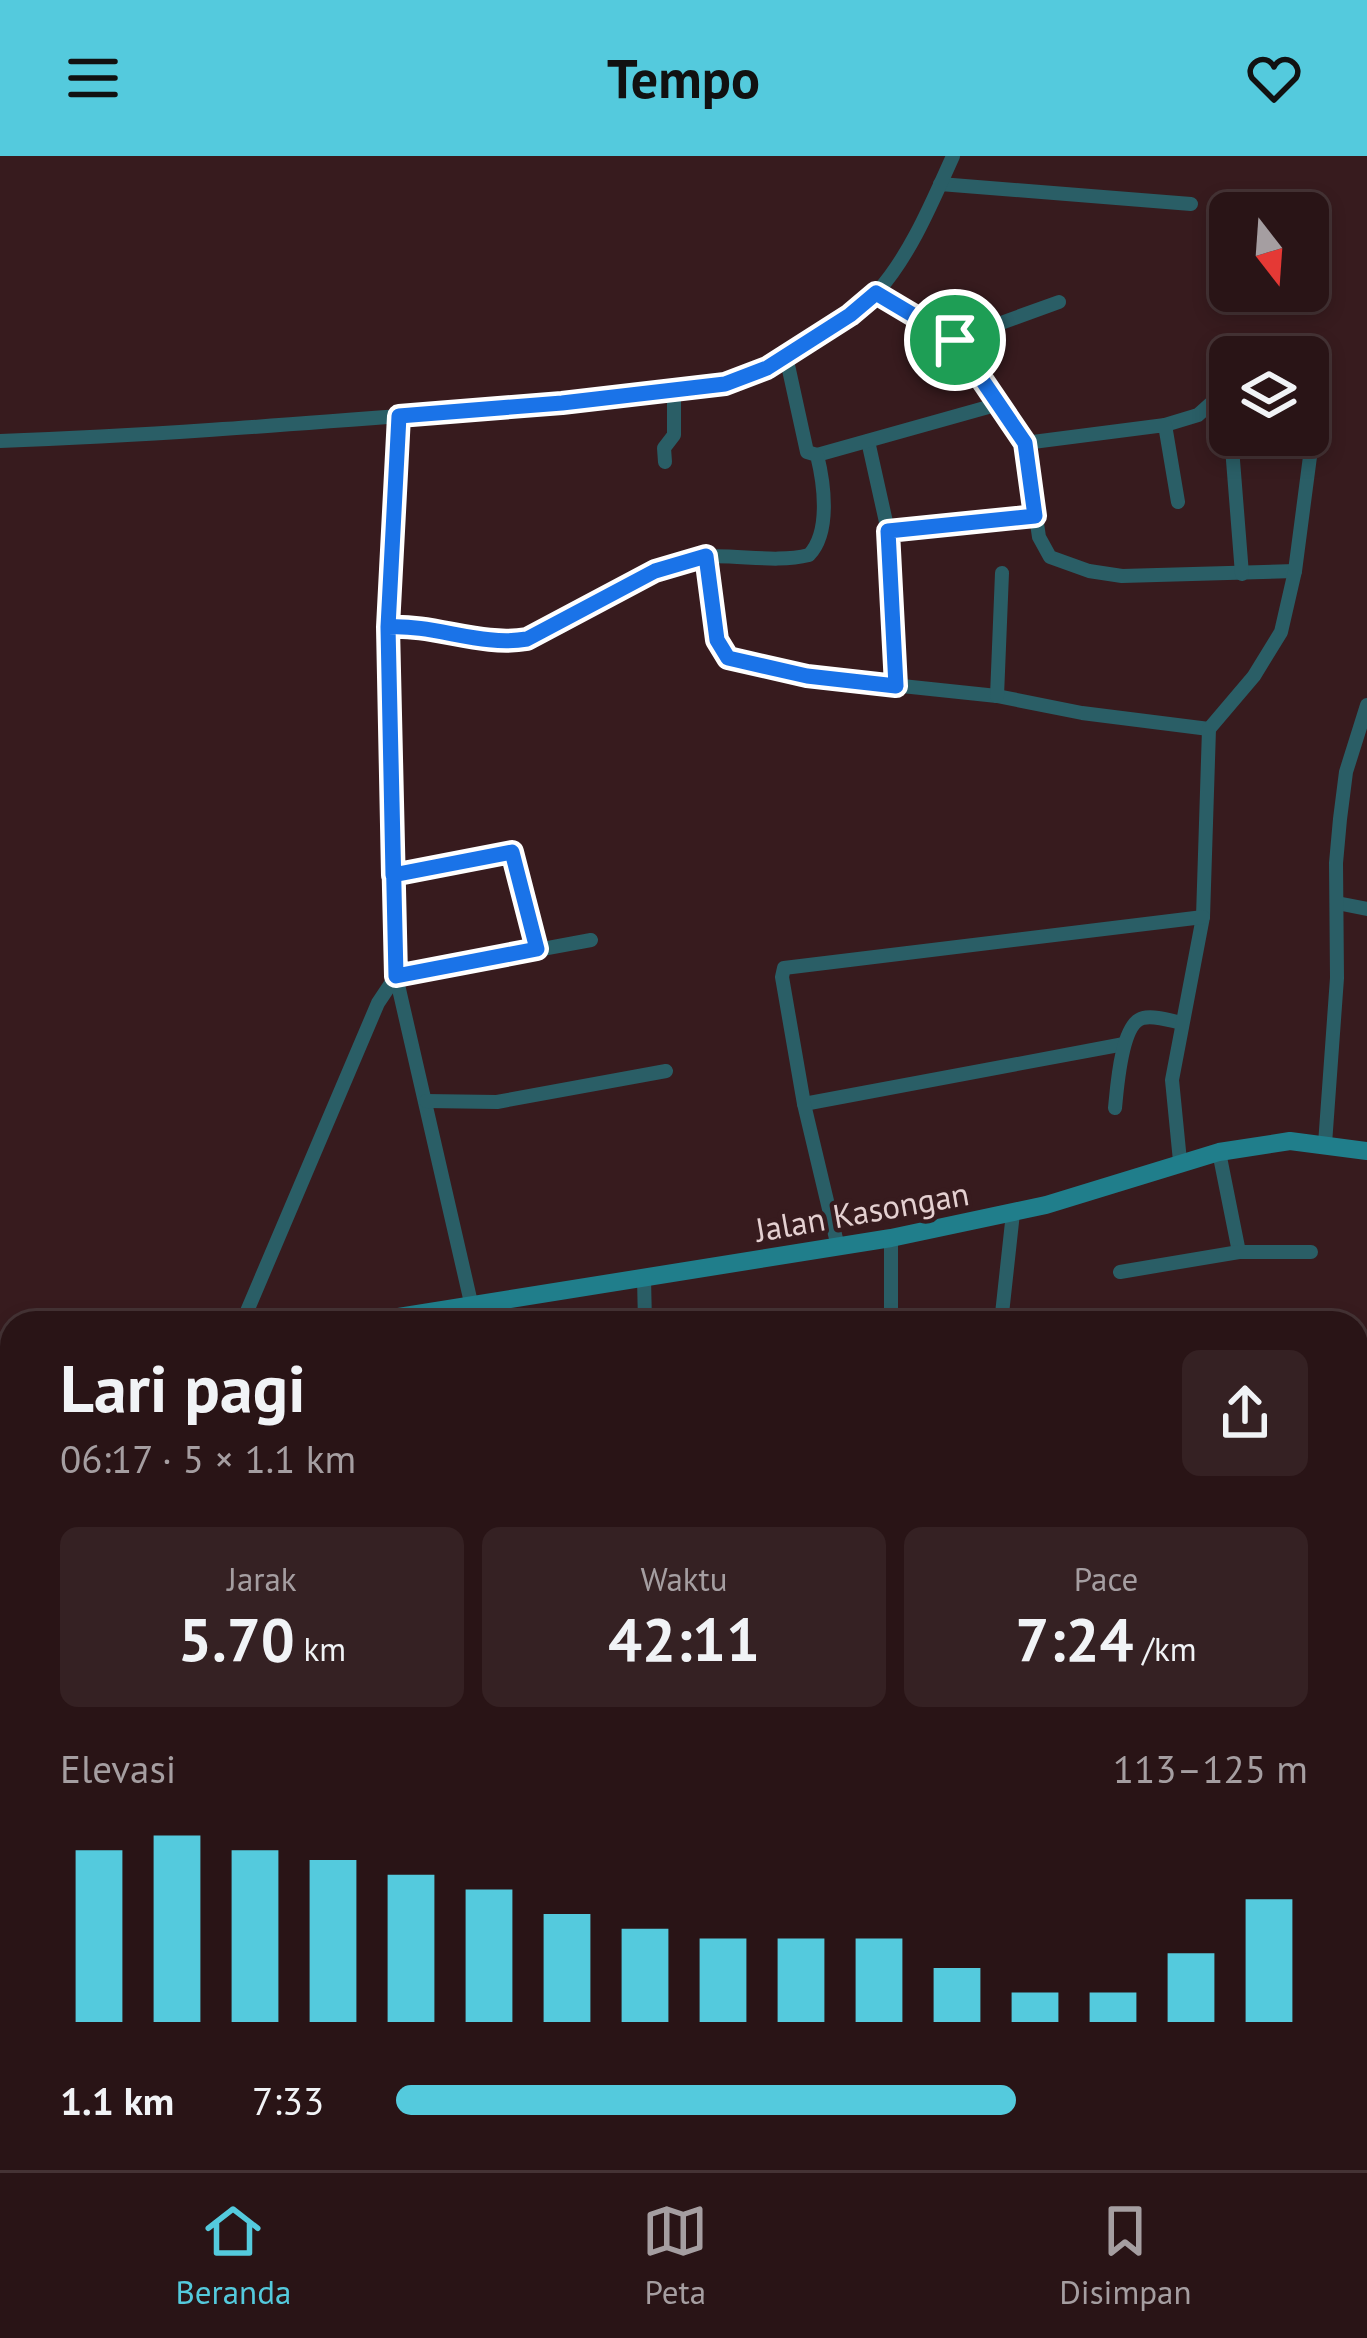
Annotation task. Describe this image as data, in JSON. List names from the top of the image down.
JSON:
{
  "streets": {
    "main road": ["Jalan Kasongan"]
  },
  "north": "bottom",
  "page": {
    "header": "Tempo",
    "heading": ["Lari pagi", "06:17 · 5 × 1.1 km"],
    "stats": [
      ["Jarak", "5.70 km"],
      ["Waktu", "42:11"],
      ["Pace", "7:24 /km"]
    ],
    "chart": ["Elevasi", "113–125 m"],
    "list": [
      {
        "name": "1.1 km",
        "note": "7:33"
      }
    ],
    "tabs": ["Beranda", "Peta", "Disimpan"]
  }
}
